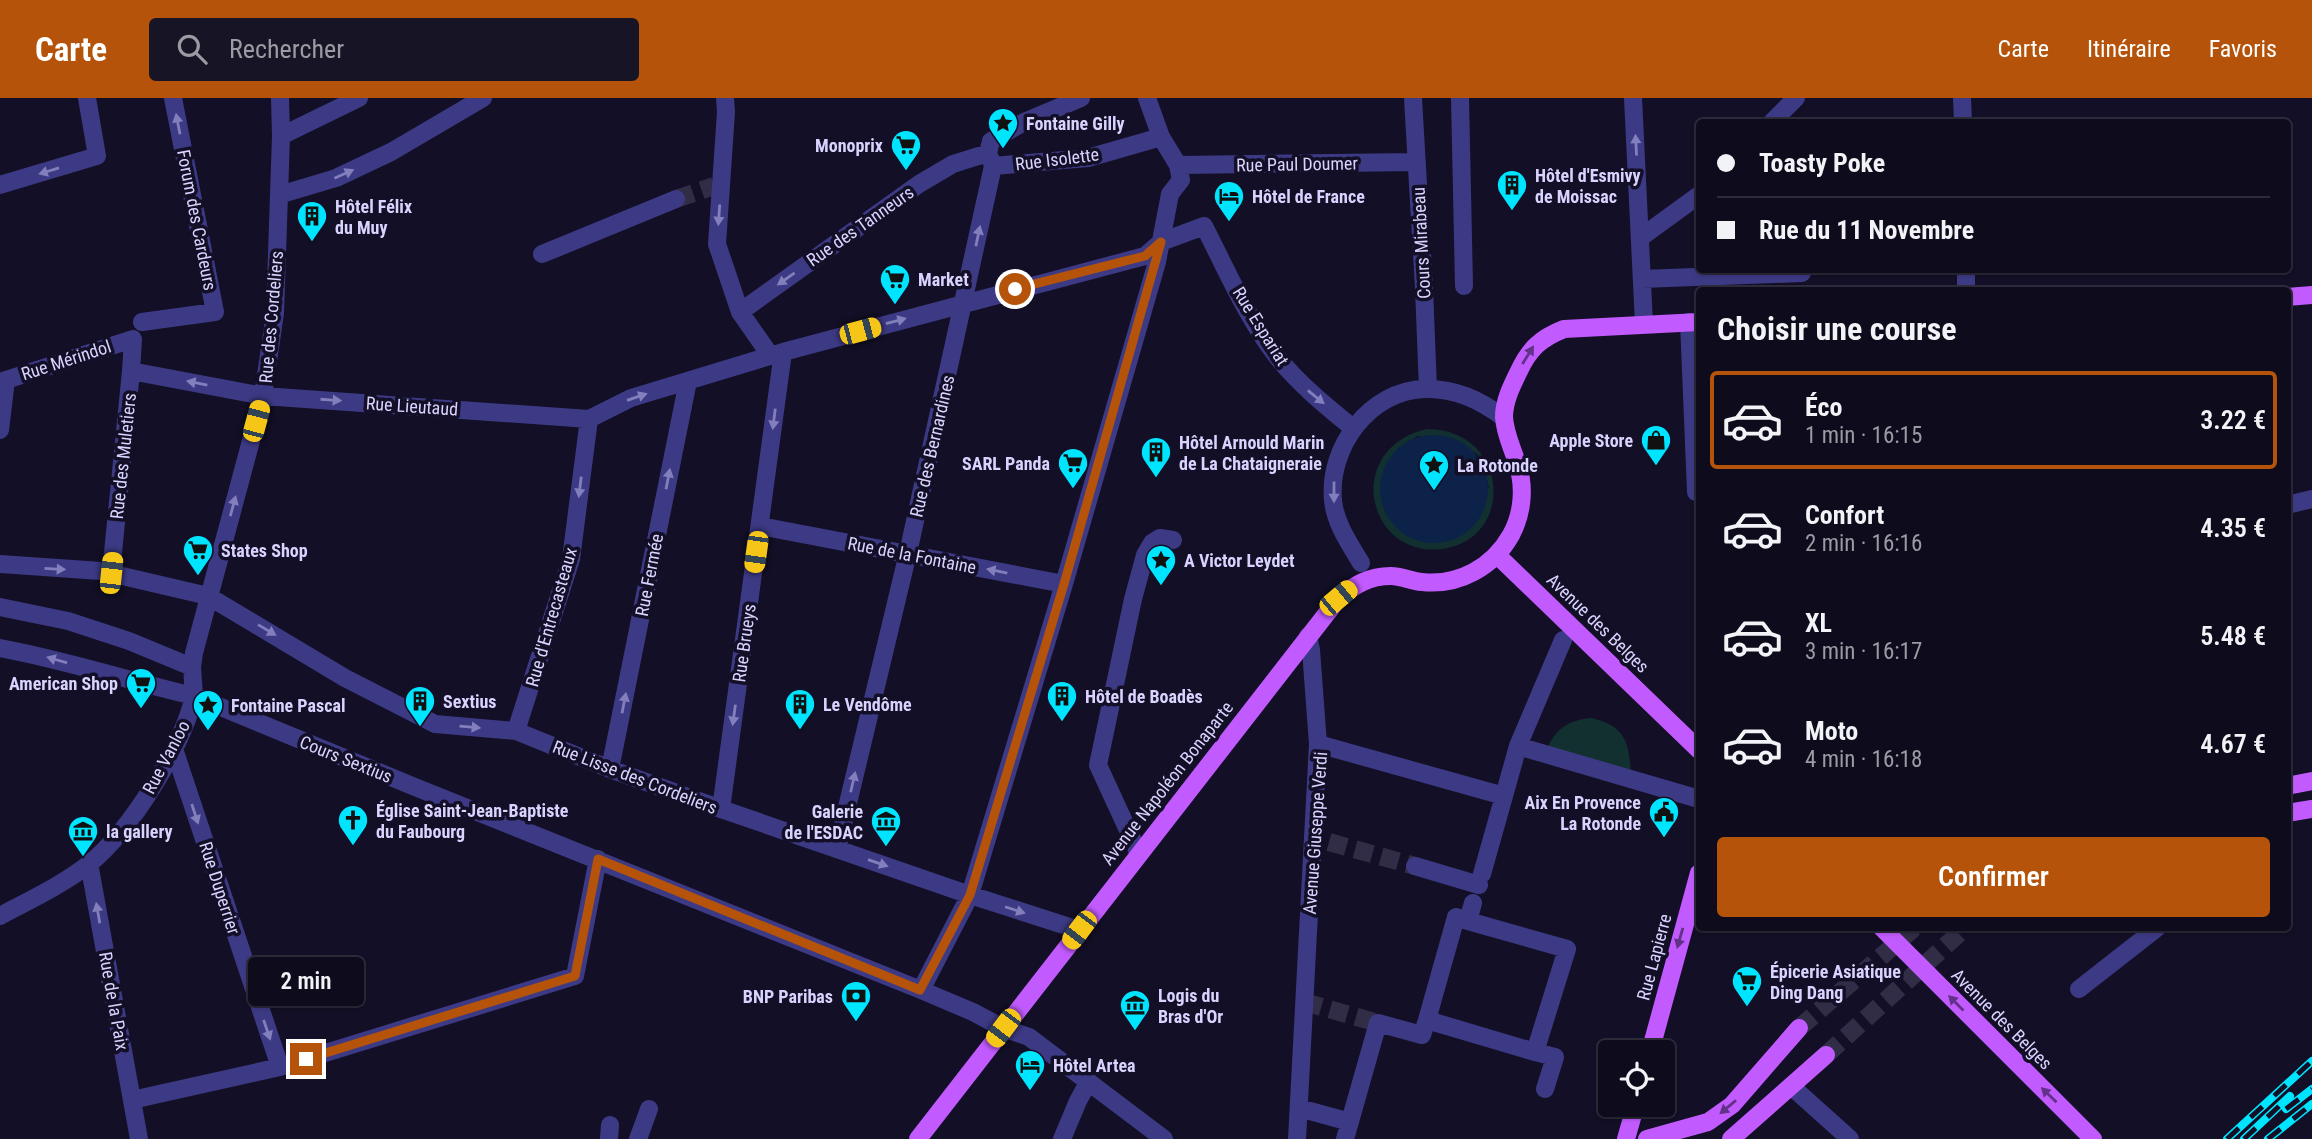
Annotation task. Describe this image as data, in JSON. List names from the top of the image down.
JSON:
{
  "streets": {
    "main road": ["Avenue des Belges", "Avenue Napoléon Bonaparte", "Rue Lapierre"],
    "street": [
      "Rue Isolette",
      "Rue Paul Doumer",
      "Forum des Cardeurs",
      "Rue des Tanneurs",
      "Cours Mirabeau",
      "Rue des Cordeliers",
      "Rue Espariat",
      "Rue Mérindol",
      "Rue Lieutaud",
      "Rue des Bernardines",
      "Rue des Muletiers",
      "Rue de la Fontaine",
      "Rue Fermée",
      "Rue d'Entrecasteaux",
      "Rue Brueys",
      "Rue Vanloo",
      "Cours Sextius",
      "Rue Lisse des Cordeliers",
      "Avenue Giuseppe Verdi",
      "Rue Duperrier",
      "Rue de la Paix"
    ]
  },
  "crossings": [
    ["Rue Isolette", "Rue des Tanneurs"],
    ["Rue Isolette", "Rue des Bernardines"],
    ["Rue Paul Doumer", "Cours Mirabeau"],
    ["Rue des Tanneurs", "Rue des Bernardines"],
    ["Rue des Cordeliers", "Rue Lieutaud"],
    ["Rue des Cordeliers", "Rue Lisse des Cordeliers"],
    ["Rue Mérindol", "Rue des Muletiers"],
    ["Rue Lieutaud", "Rue des Muletiers"],
    ["Rue Lieutaud", "Rue d'Entrecasteaux"],
    ["Rue des Bernardines", "Rue de la Fontaine"],
    ["Rue des Bernardines", "Rue Lisse des Cordeliers"],
    ["Rue des Muletiers", "Rue Lisse des Cordeliers"],
    ["Rue de la Fontaine", "Rue Brueys"],
    ["Rue Fermée", "Rue Lisse des Cordeliers"],
    ["Rue d'Entrecasteaux", "Rue Lisse des Cordeliers"],
    ["Avenue des Belges", "Avenue Napoléon Bonaparte"],
    ["Rue Brueys", "Rue Lisse des Cordeliers"],
    ["Rue Vanloo", "Cours Sextius"],
    ["Rue Vanloo", "Rue Duperrier"],
    ["Rue Vanloo", "Rue de la Paix"],
    ["Cours Sextius", "Avenue Napoléon Bonaparte"],
    ["Rue Lisse des Cordeliers", "Avenue Napoléon Bonaparte"]
  ],
  "one_way": [
    "Rue des Cordeliers",
    "Rue Espariat",
    "Rue de la Fontaine",
    "Rue Fermée",
    "Rue d'Entrecasteaux",
    "Avenue des Belges",
    "Rue Brueys",
    "Rue Lisse des Cordeliers",
    "Rue Duperrier",
    "Rue Lapierre",
    "Rue de la Paix"
  ],
  "places": {
    "place": [
      "Fontaine Gilly",
      "La Rotonde",
      "A Victor Leydet",
      "Fontaine Pascal"
    ],
    "supermarket": [
      "Monoprix",
      "Market",
      "SARL Panda",
      "States Shop",
      "American Shop",
      "Épicerie Asiatique Ding Dang"
    ],
    "building": [
      "Hôtel d'Esmivy de Moissac",
      "Hôtel Félix du Muy",
      "Hôtel Arnould Marin de La Chataigneraie",
      "Hôtel de Boadès",
      "Sextius",
      "Le Vendôme"
    ],
    "hotel": ["Hôtel de France", "Hôtel Artea"],
    "shop": ["Apple Store"],
    "public building": ["Aix En Provence La Rotonde"],
    "church": ["Église Saint-Jean-Baptiste du Faubourg"],
    "museum": ["Galerie de l'ESDAC", "la gallery", "Logis du Bras d'Or"],
    "bank": ["BNP Paribas"]
  },
  "page": {
    "header": "Carte",
    "search": "Rechercher",
    "nav": ["Carte", "Itinéraire", "Favoris"],
    "banner": ["Toasty Poke", "Rue du 11 Novembre"],
    "heading": "Choisir une course",
    "list": [
      {
        "name": "Éco",
        "note": "1 min · 16:15",
        "value": "3.22 €"
      },
      {
        "name": "Confort",
        "note": "2 min · 16:16",
        "value": "4.35 €"
      },
      {
        "name": "XL",
        "note": "3 min · 16:17",
        "value": "5.48 €"
      },
      {
        "name": "Moto",
        "note": "4 min · 16:18",
        "value": "4.67 €"
      }
    ],
    "buttons": "Confirmer",
    "bubble": "2 min"
  }
}
